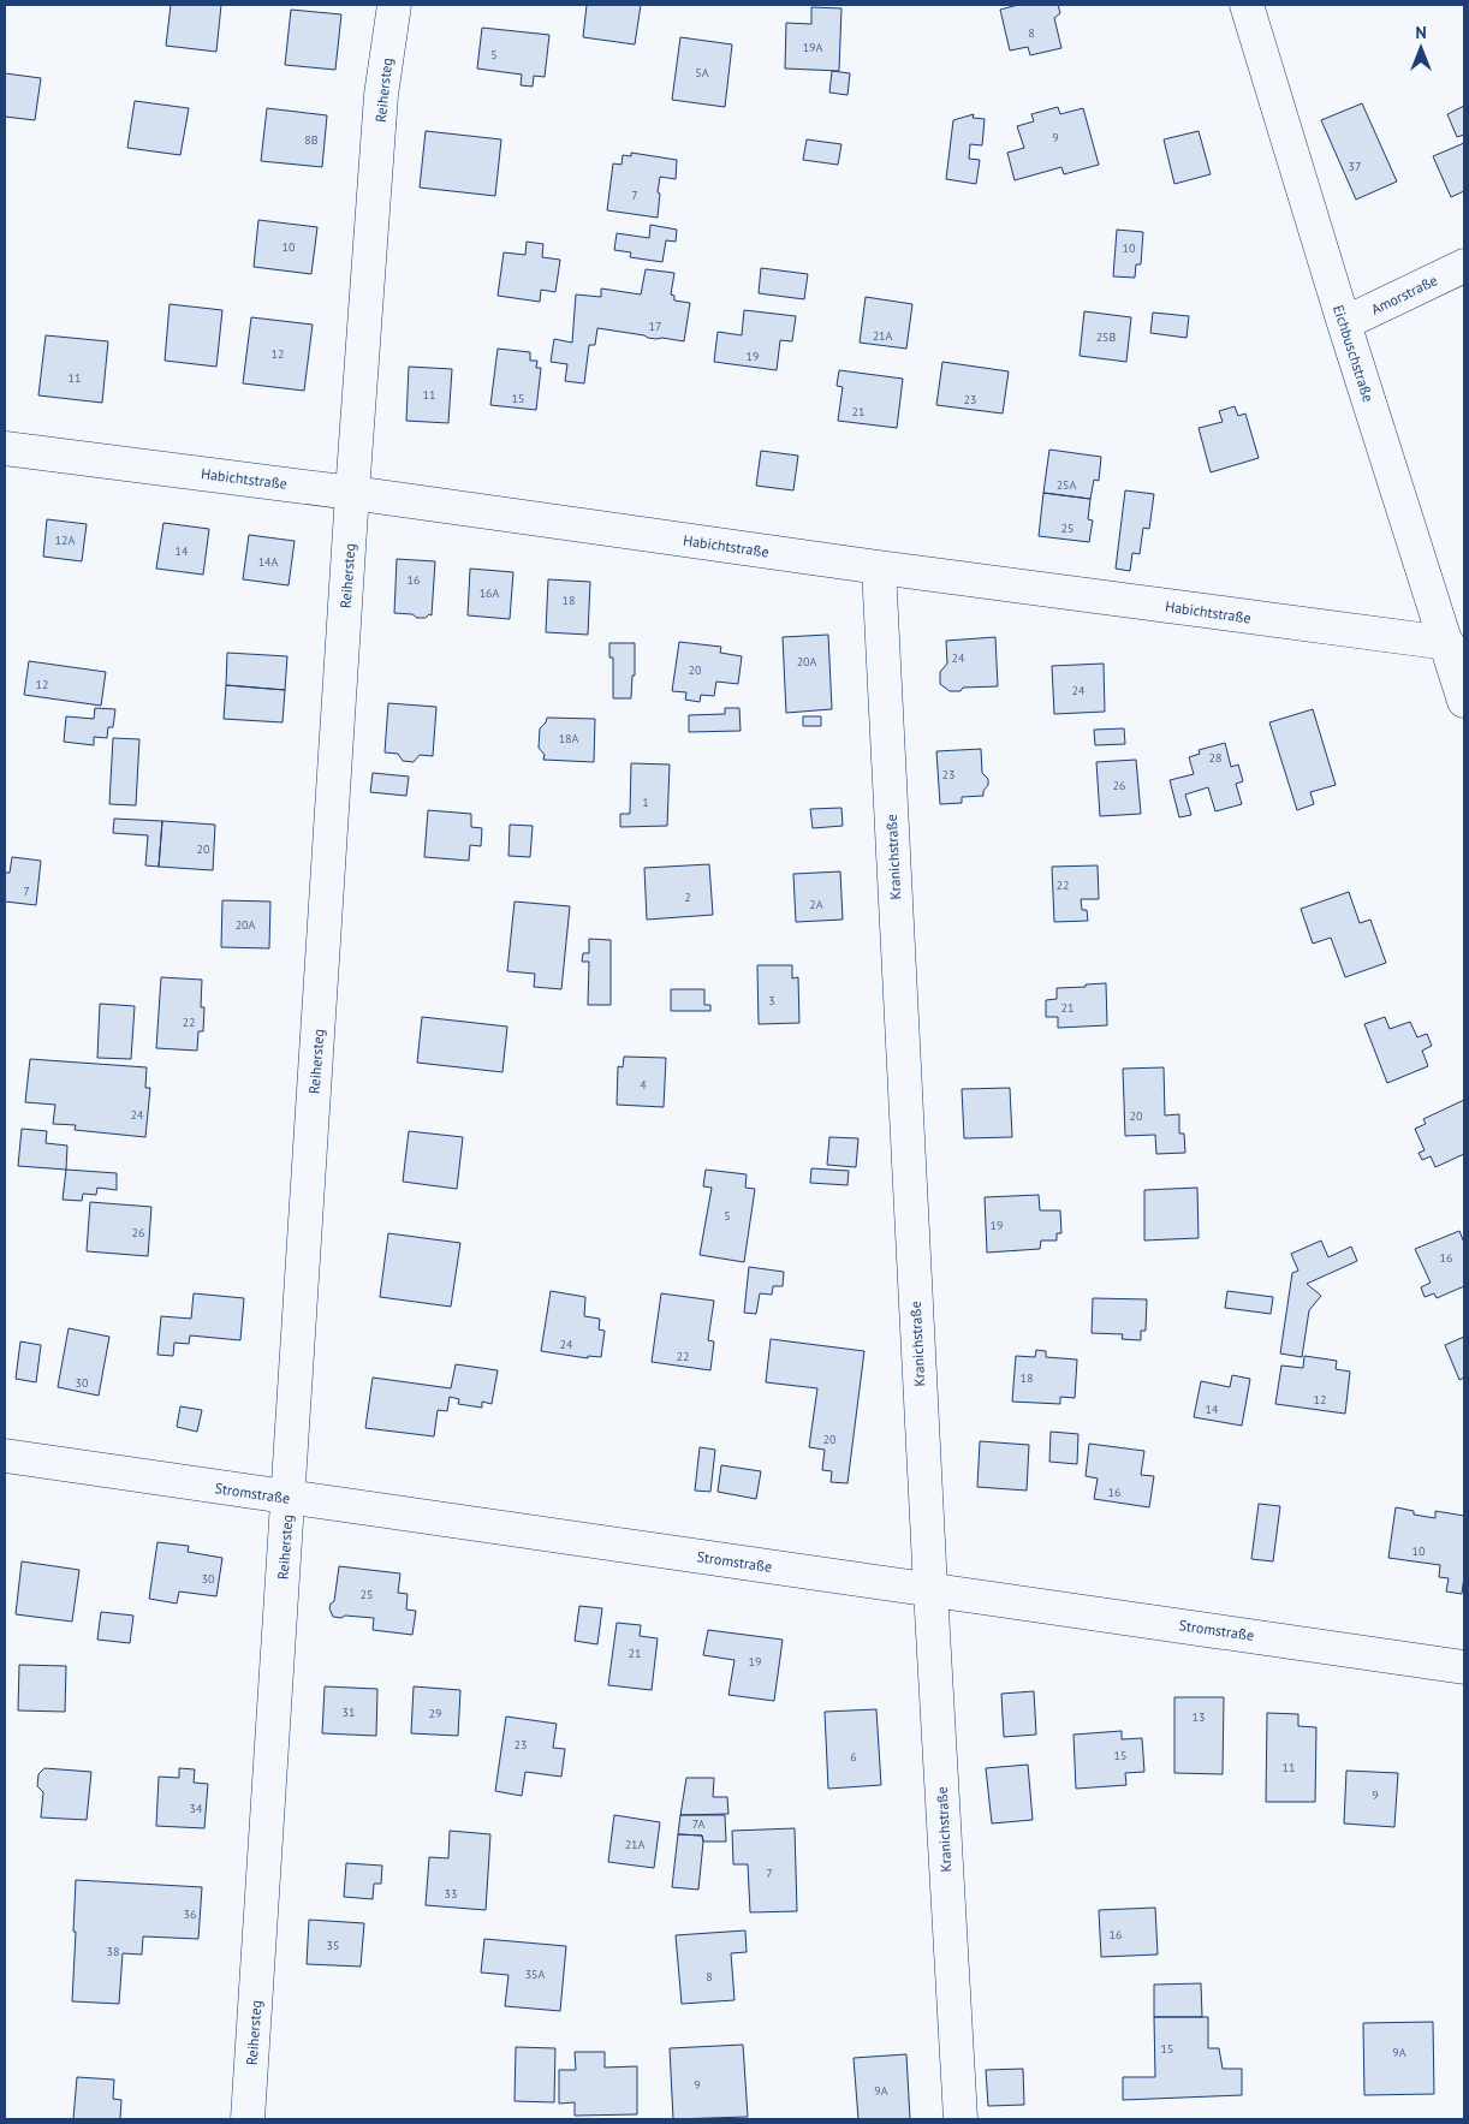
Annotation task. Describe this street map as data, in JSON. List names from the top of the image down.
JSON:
{
  "streets": {
    "street": [
      "Reihersteg",
      "Amorstraße",
      "Eichbuschstraße",
      "Habichtstraße",
      "Kranichstraße",
      "Stromstraße"
    ]
  },
  "crossings": [
    ["Reihersteg", "Habichtstraße"],
    ["Reihersteg", "Stromstraße"],
    ["Amorstraße", "Eichbuschstraße"],
    ["Eichbuschstraße", "Habichtstraße"],
    ["Habichtstraße", "Kranichstraße"],
    ["Kranichstraße", "Stromstraße"]
  ],
  "house_numbers": [
    "8",
    "19A",
    "5",
    "5A",
    "9",
    "8B",
    "37",
    "7",
    "10",
    "10",
    "17",
    "21A",
    "25B",
    "12",
    "19",
    "11",
    "11",
    "15",
    "23",
    "21",
    "25A",
    "25",
    "12A",
    "14",
    "14A",
    "16",
    "16A",
    "18",
    "24",
    "20A",
    "20",
    "12",
    "24",
    "18A",
    "28",
    "23",
    "26",
    "1",
    "20",
    "22",
    "7",
    "2",
    "2A",
    "20A",
    "3",
    "21",
    "22",
    "4",
    "24",
    "20",
    "5",
    "19",
    "26",
    "16",
    "24",
    "22",
    "18",
    "30",
    "12",
    "14",
    "20",
    "16",
    "10",
    "30",
    "25",
    "21",
    "19",
    "31",
    "29",
    "13",
    "23",
    "15",
    "6",
    "11",
    "9",
    "34",
    "7A",
    "21A",
    "7",
    "33",
    "36",
    "16",
    "35",
    "38",
    "35A",
    "8",
    "15",
    "9A",
    "9",
    "9A"
  ],
  "north": "top"
}
